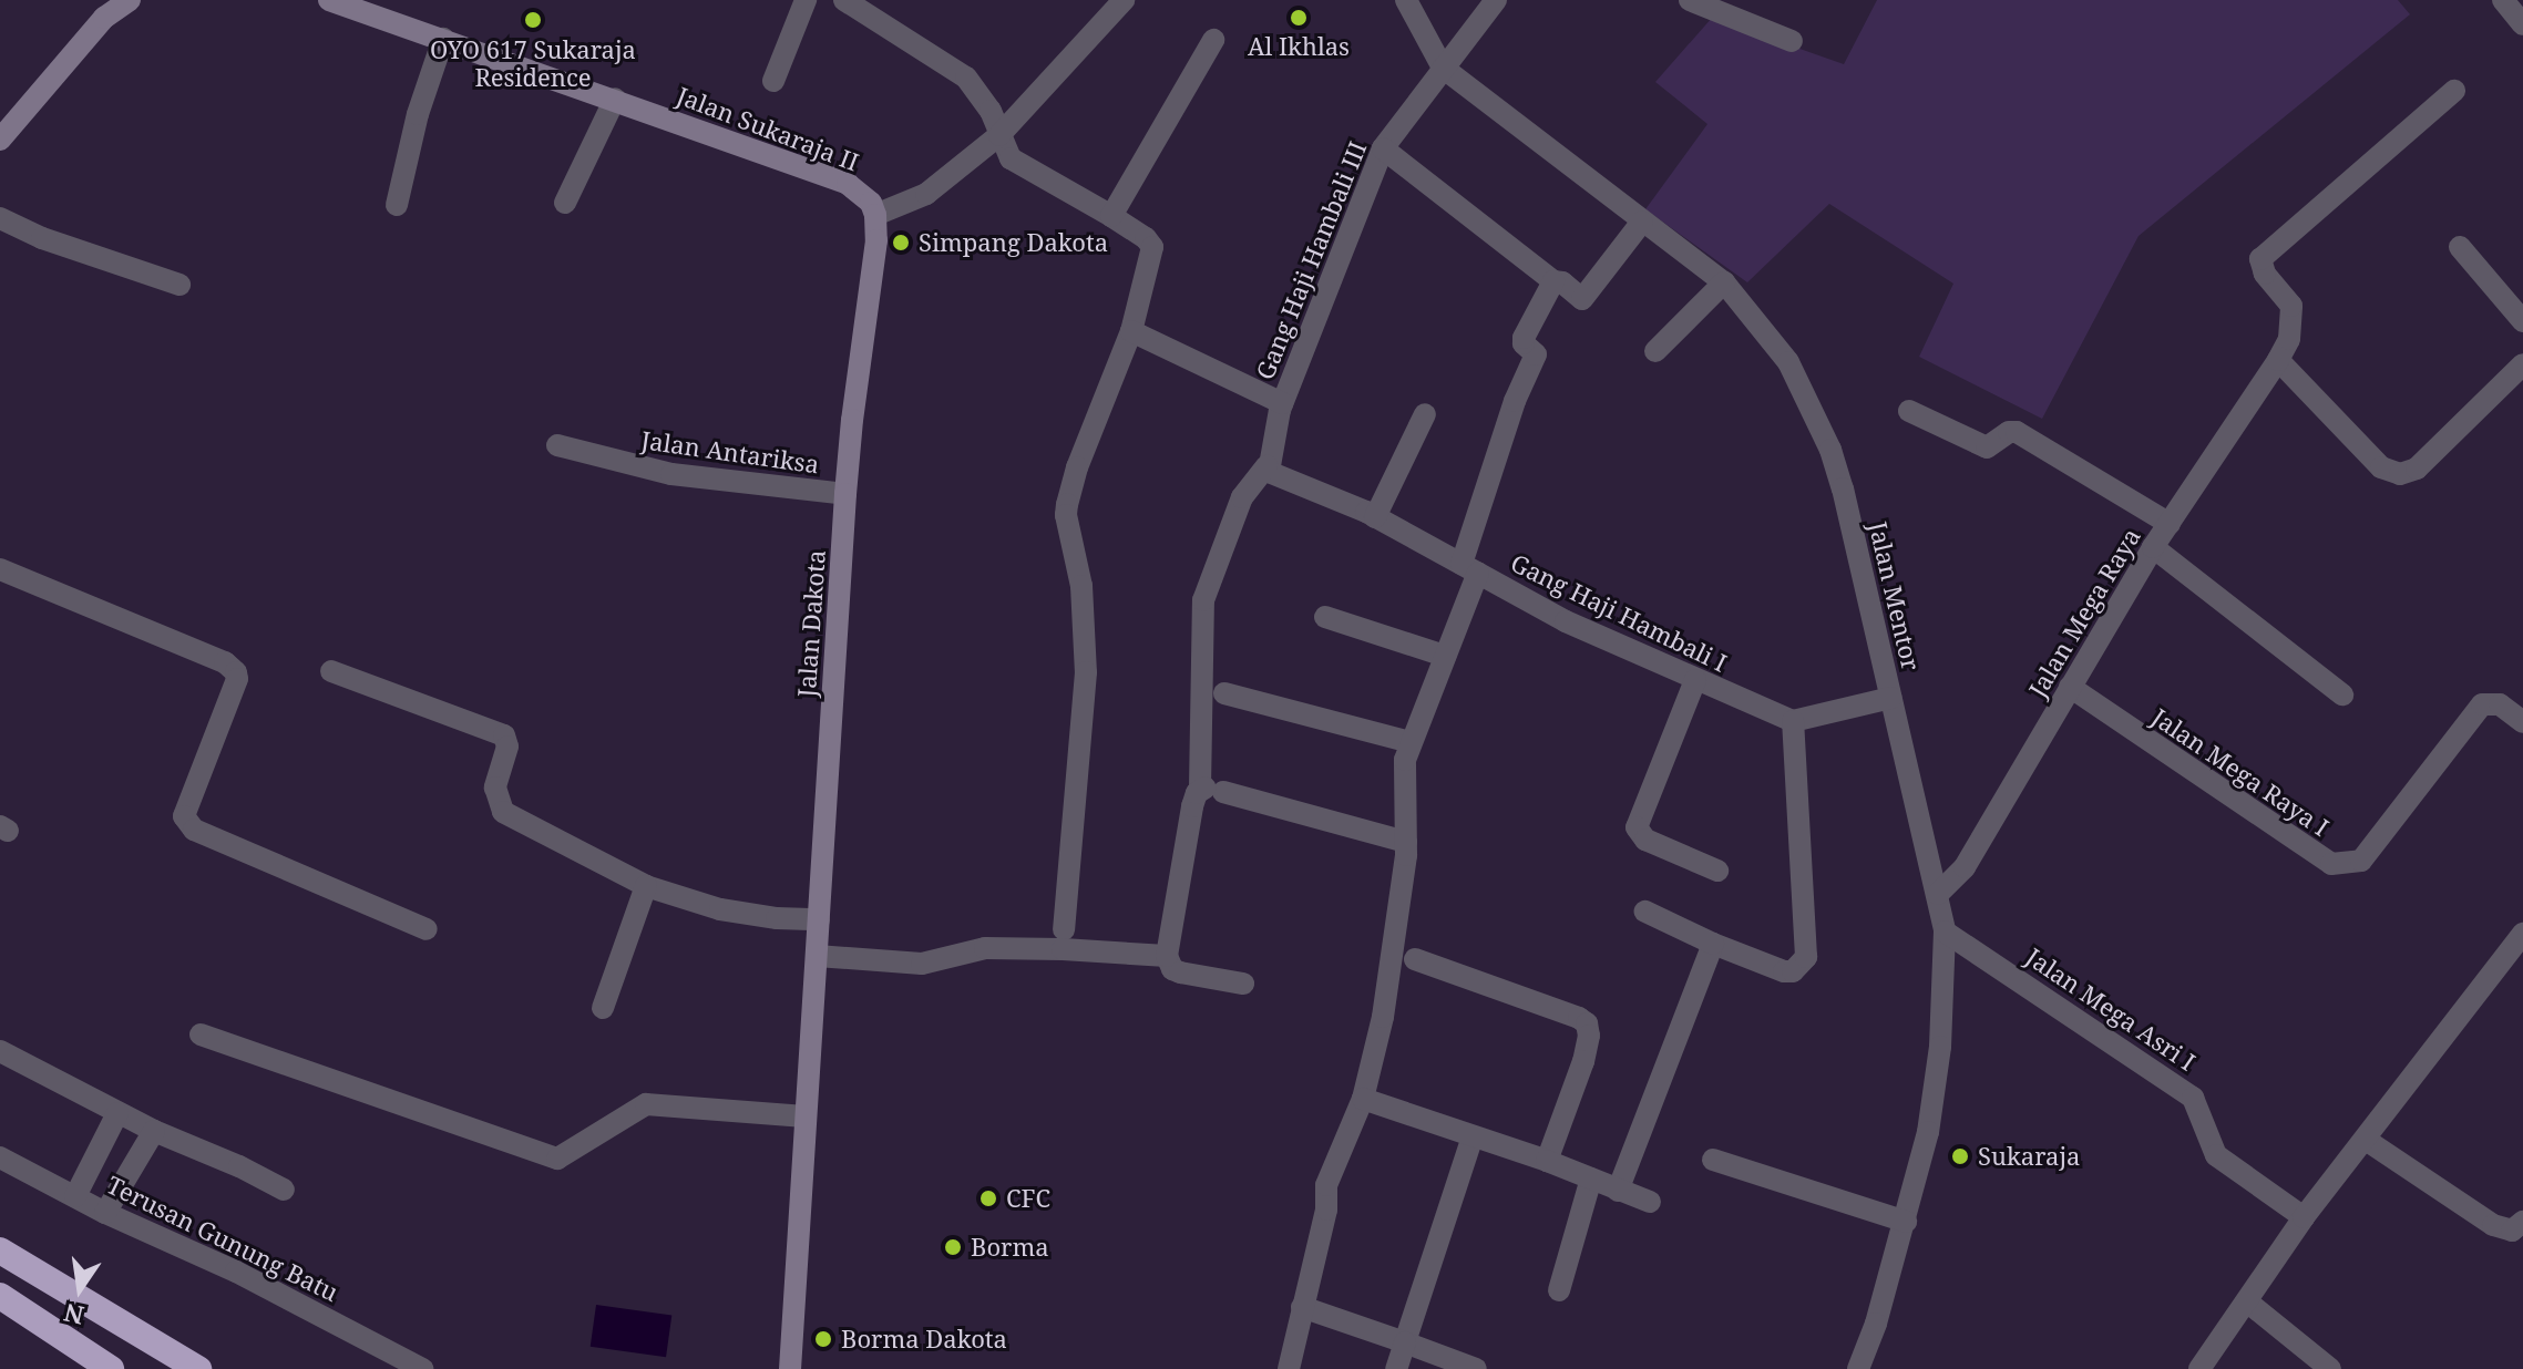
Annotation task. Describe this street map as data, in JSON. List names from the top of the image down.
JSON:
{
  "streets": {
    "main road": ["Jalan Sukaraja II", "Jalan Dakota"],
    "street": [
      "Gang Haji Hambali III",
      "Jalan Antariksa",
      "Jalan Mentor",
      "Gang Haji Hambali I",
      "Jalan Mega Raya",
      "Jalan Mega Raya I",
      "Jalan Mega Asri I",
      "Terusan Gunung Batu"
    ]
  },
  "crossings": [
    ["Jalan Sukaraja II", "Jalan Dakota"],
    ["Gang Haji Hambali III", "Jalan Mentor"],
    ["Gang Haji Hambali III", "Gang Haji Hambali I"],
    ["Jalan Antariksa", "Jalan Dakota"],
    ["Jalan Mentor", "Jalan Mega Raya"],
    ["Jalan Mentor", "Jalan Mega Asri I"],
    ["Jalan Mega Raya", "Jalan Mega Raya I"]
  ],
  "places": [
    "Al Ikhlas",
    "OYO 617 Sukaraja Residence",
    "Simpang Dakota",
    "Sukaraja",
    "CFC",
    "Borma",
    "Borma Dakota"
  ],
  "north": "bottom"
}
